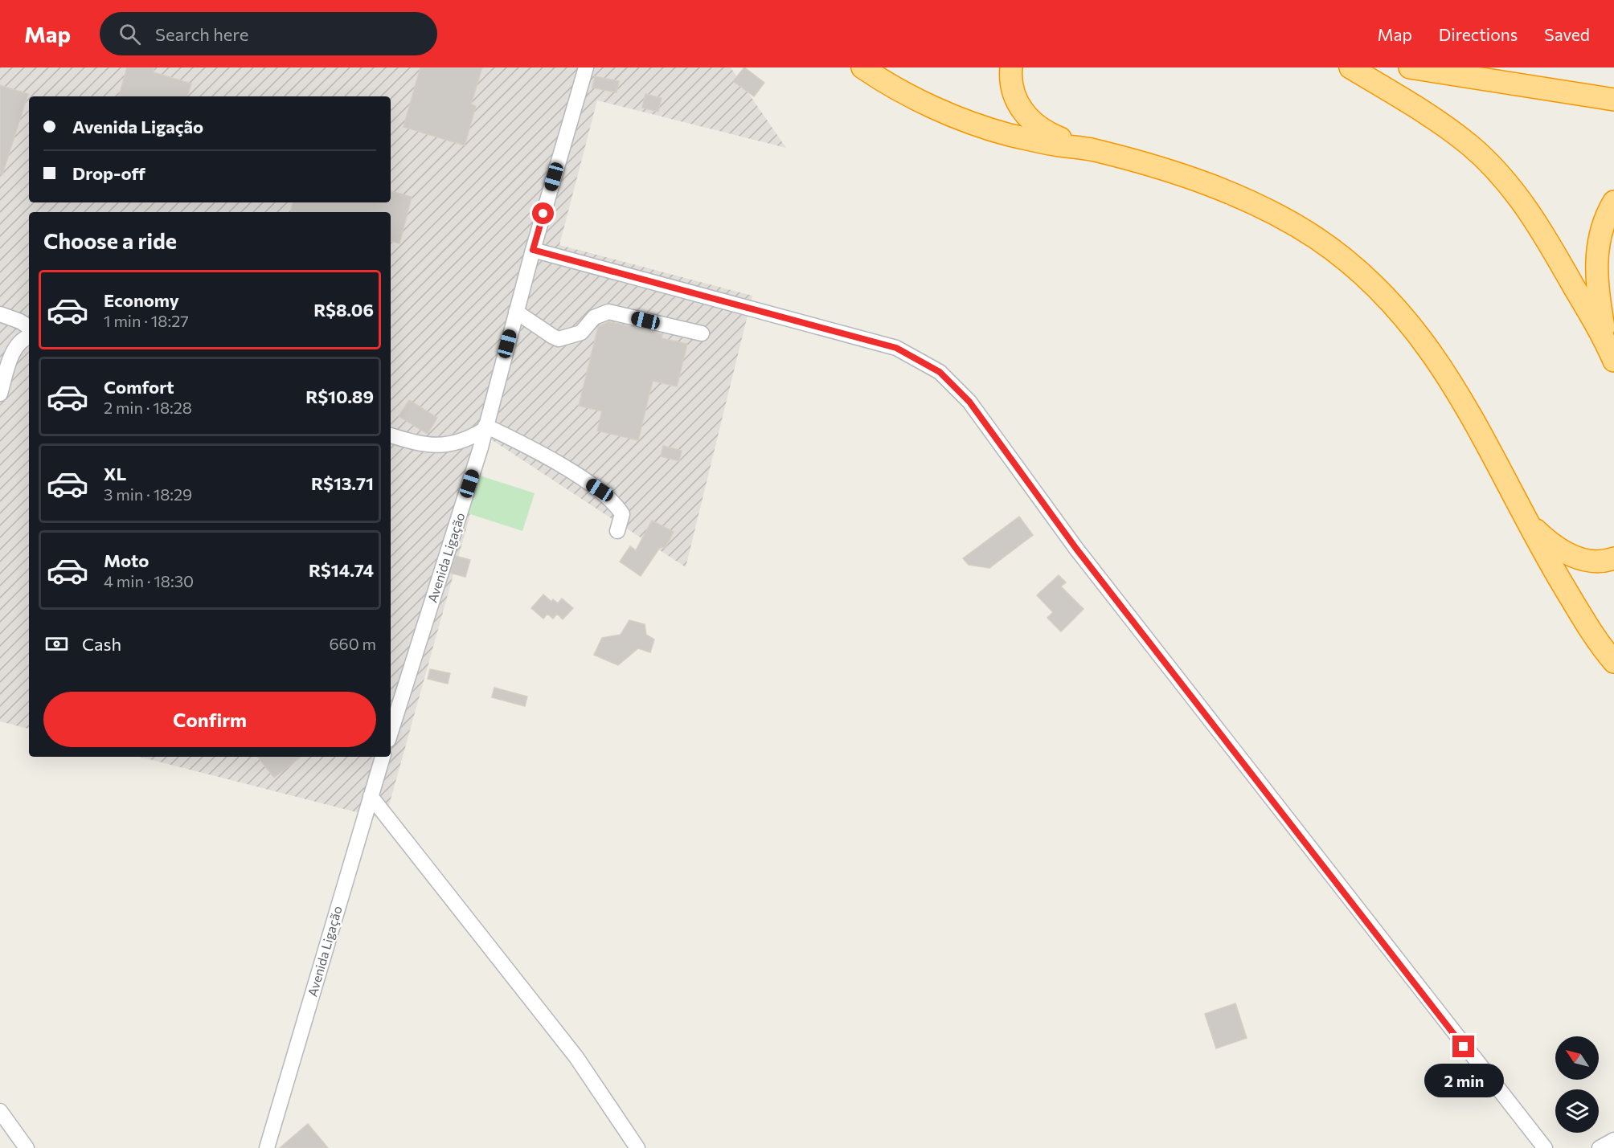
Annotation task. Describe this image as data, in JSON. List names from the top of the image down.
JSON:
{
  "streets": {
    "street": ["Avenida Ligação"]
  },
  "north": "top left",
  "page": {
    "header": "Map",
    "search": "Search here",
    "nav": ["Map", "Directions", "Saved"],
    "banner": ["Avenida Ligação", "Drop-off"],
    "heading": "Choose a ride",
    "list": [
      {
        "name": "Economy",
        "note": "1 min · 18:27",
        "value": "R$8.06"
      },
      {
        "name": "Comfort",
        "note": "2 min · 18:28",
        "value": "R$10.89"
      },
      {
        "name": "XL",
        "note": "3 min · 18:29",
        "value": "R$13.71"
      },
      {
        "name": "Moto",
        "note": "4 min · 18:30",
        "value": "R$14.74"
      }
    ],
    "pay": ["Cash", "660 m"],
    "buttons": "Confirm",
    "bubble": "2 min"
  }
}
